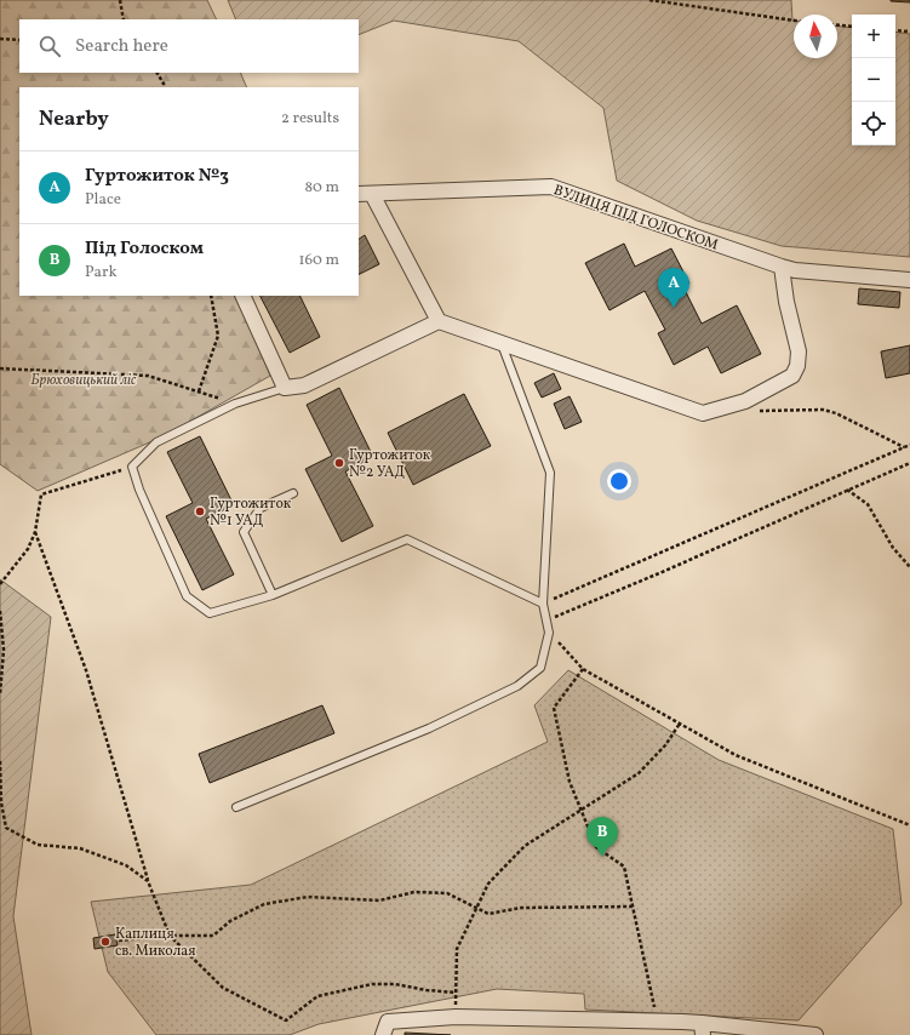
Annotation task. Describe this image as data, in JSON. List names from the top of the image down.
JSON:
{
  "streets": {
    "street": ["ВУЛИЦЯ ПІД ГОЛОСКОМ"]
  },
  "parks": ["Брюховицький ліс"],
  "places": ["Гуртожиток №2 УАД", "Гуртожиток №1 УАД", "Каплиця св. Миколая"],
  "north": "top",
  "page": {
    "map_buttons": ["+", "−"],
    "search": "Search here",
    "heading": ["Nearby", "2 results"],
    "list": [
      {
        "mark": "A",
        "name": "Гуртожиток №3",
        "note": "Place",
        "value": "80 m"
      },
      {
        "mark": "B",
        "name": "Під Голоском",
        "note": "Park",
        "value": "160 m"
      }
    ],
    "pins": ["A", "B"]
  }
}
